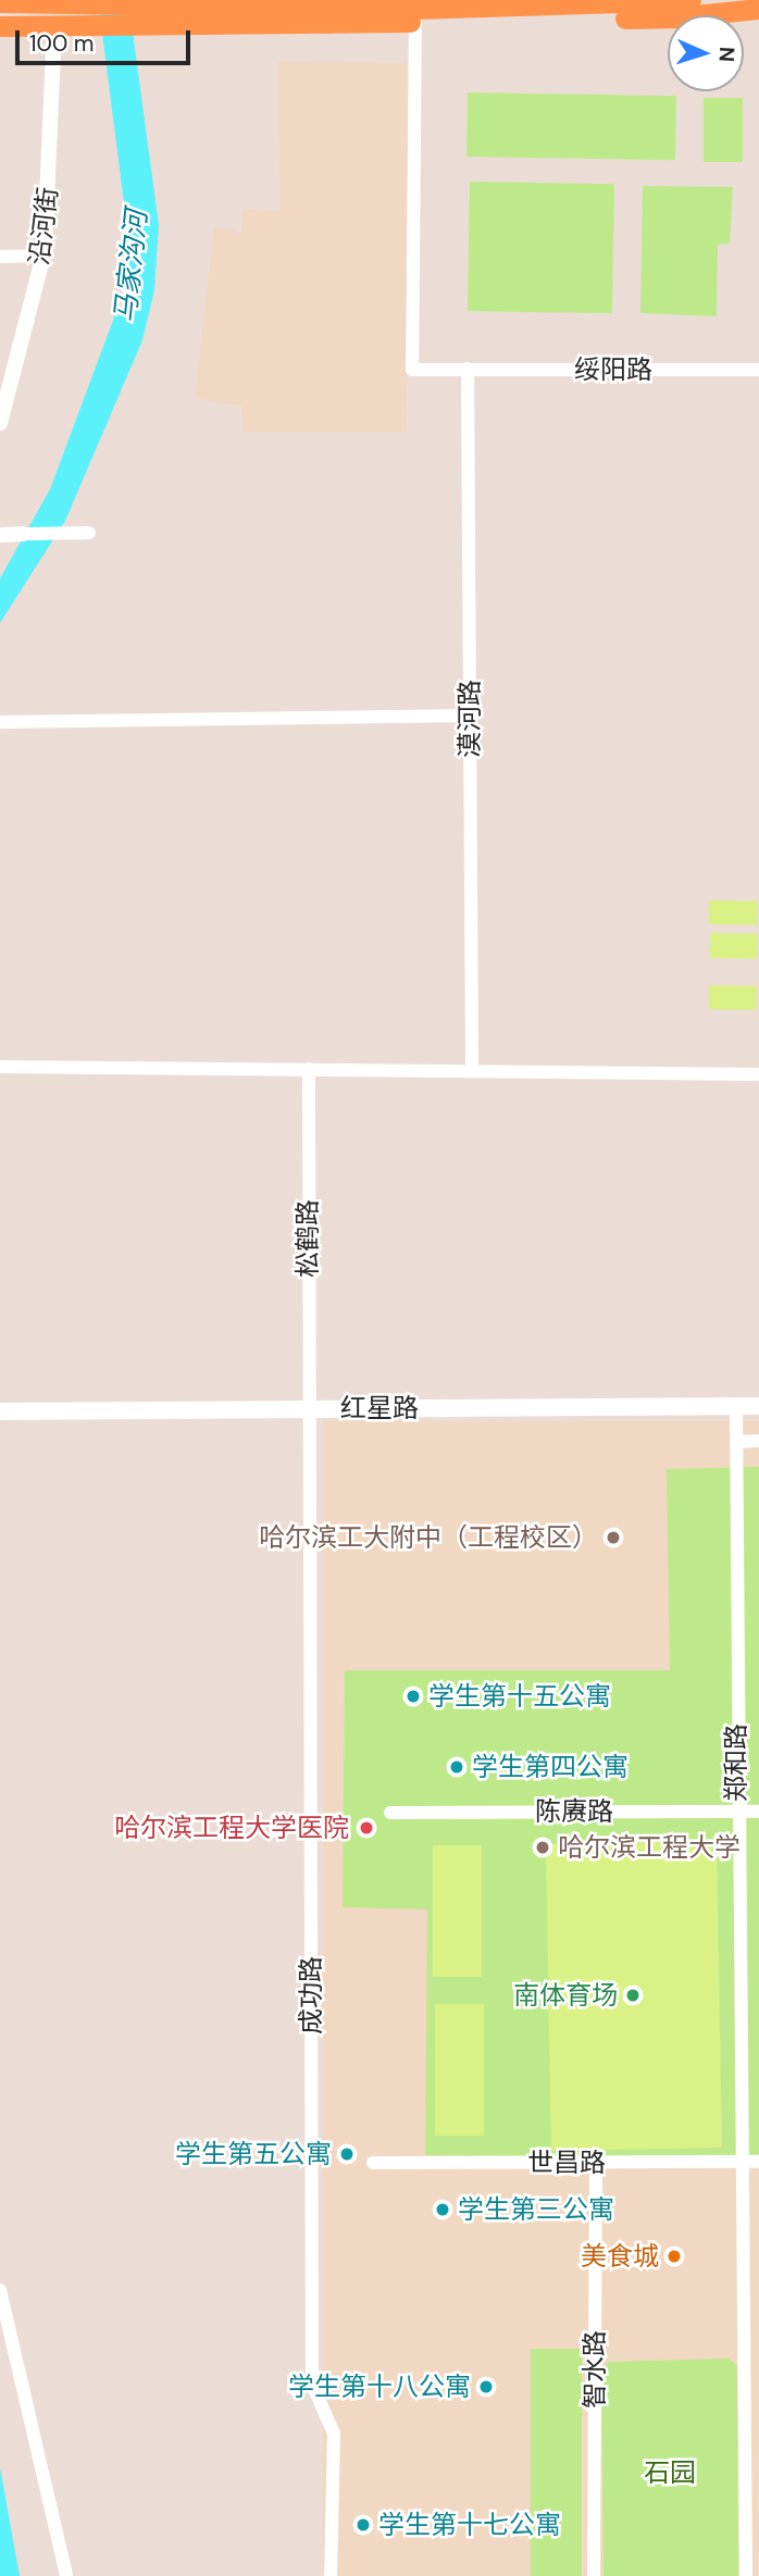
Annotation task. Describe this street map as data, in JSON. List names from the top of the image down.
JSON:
{
  "streets": {
    "main road": ["红星路"],
    "street": [
      "沿河街",
      "绥阳路",
      "漠河路",
      "松鹤路",
      "郑和路",
      "陈赓路",
      "成功路",
      "世昌路",
      "智水路"
    ]
  },
  "crossings": [
    ["绥阳路", "漠河路"],
    ["松鹤路", "红星路"],
    ["松鹤路", "成功路"],
    ["红星路", "郑和路"],
    ["红星路", "成功路"],
    ["郑和路", "陈赓路"],
    ["郑和路", "世昌路"],
    ["世昌路", "智水路"]
  ],
  "water": ["马家沟河"],
  "parks": ["石园"],
  "places": [
    "哈尔滨工大附中（工程校区）",
    "学生第十五公寓",
    "学生第四公寓",
    "哈尔滨工程大学医院",
    "哈尔滨工程大学",
    "南体育场",
    "学生第五公寓",
    "学生第三公寓",
    "美食城",
    "学生第十八公寓",
    "学生第十七公寓"
  ],
  "scale_bar": "100 m",
  "north": "right"
}
